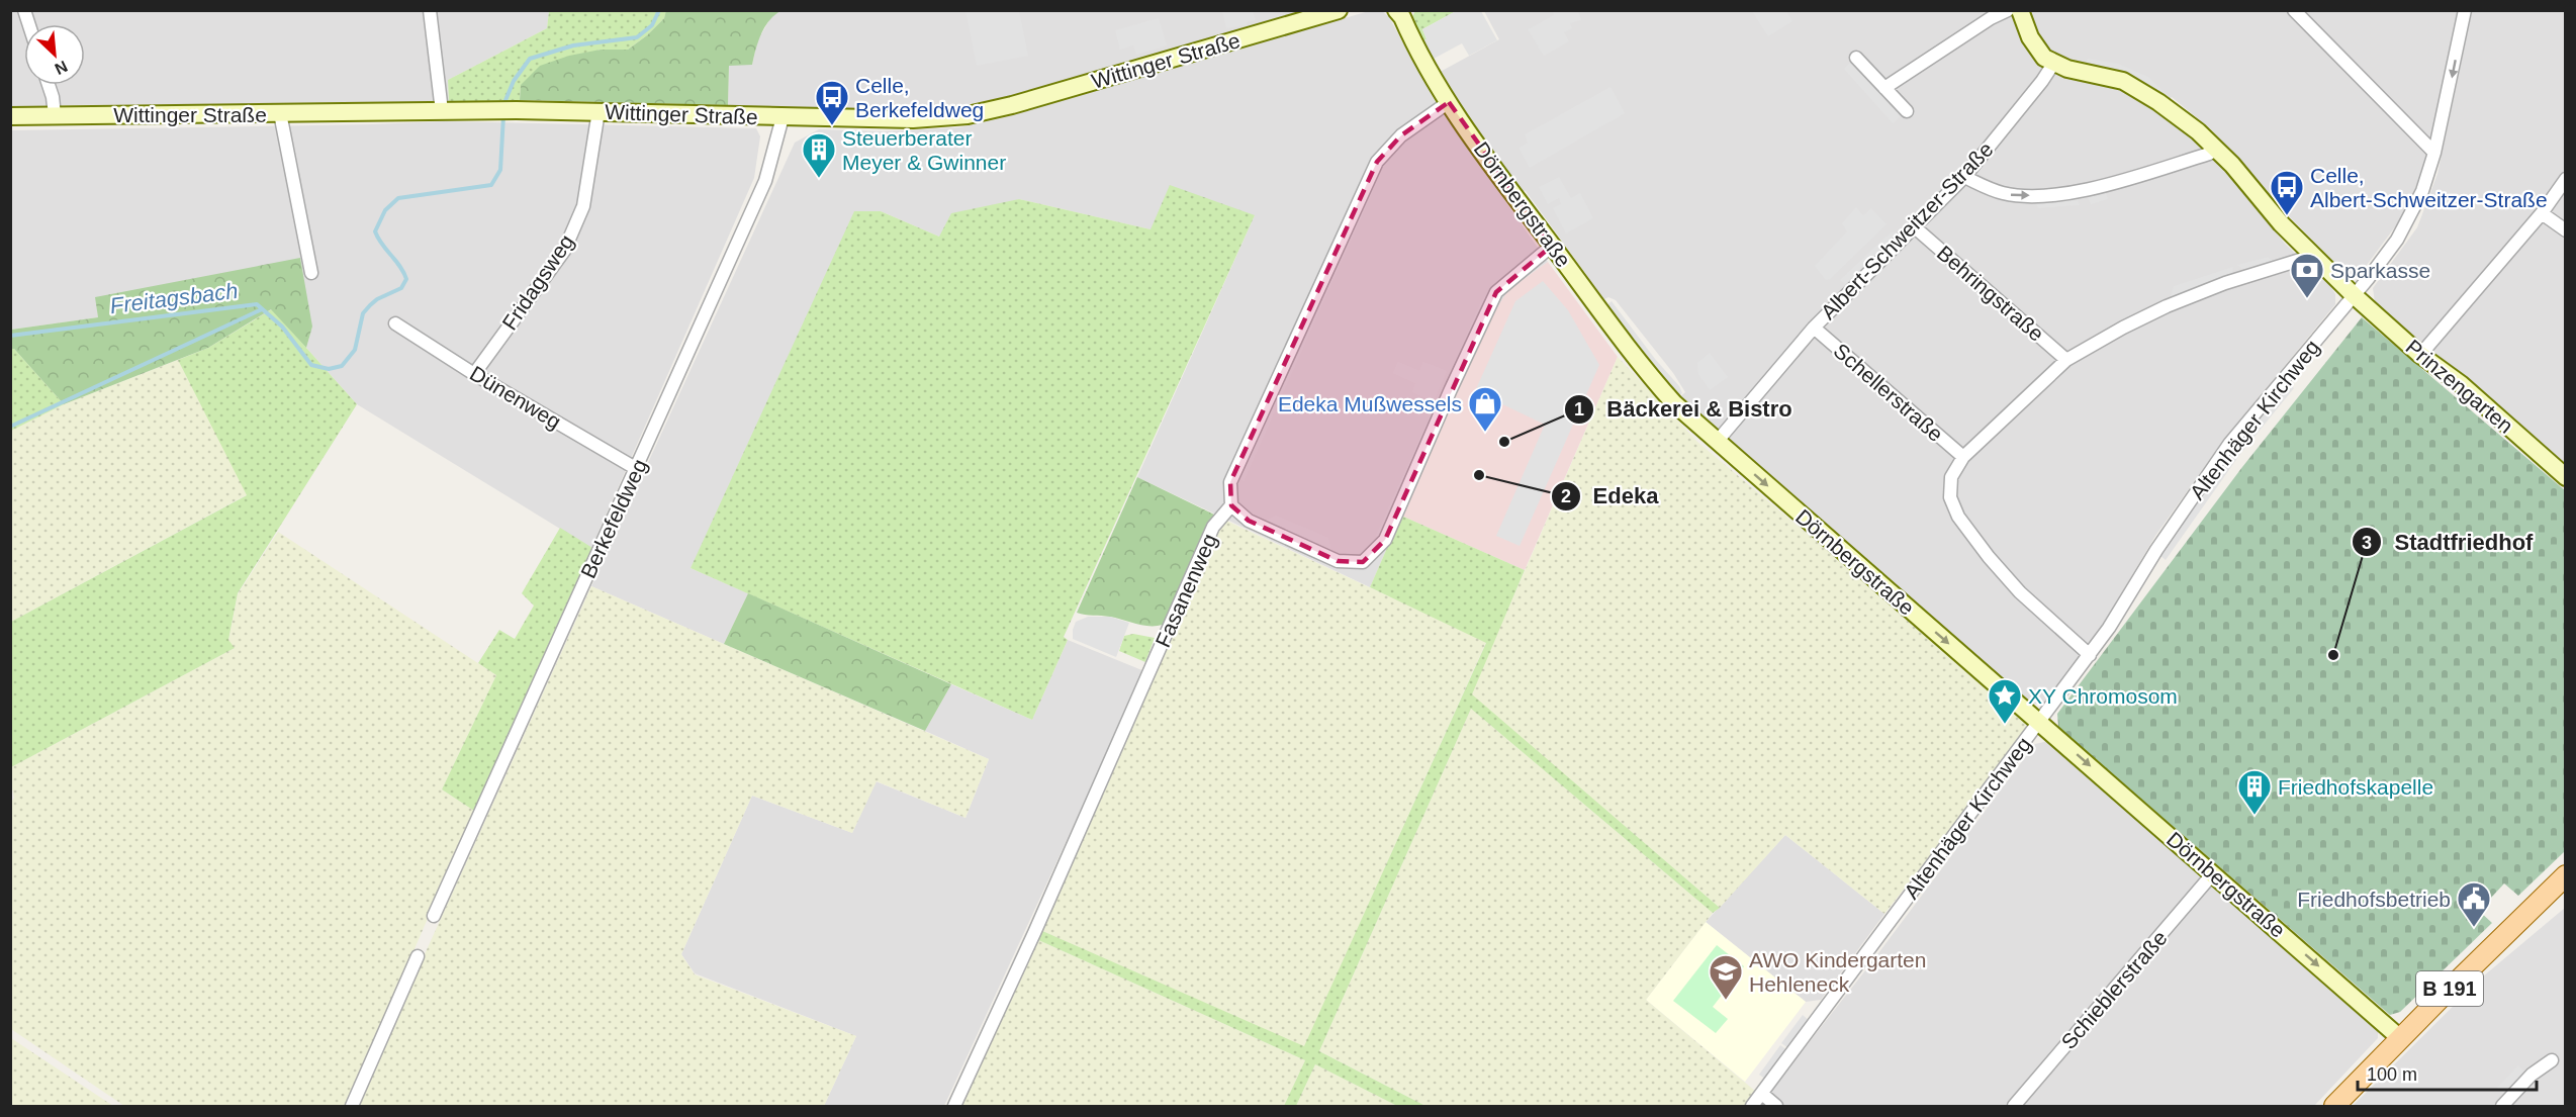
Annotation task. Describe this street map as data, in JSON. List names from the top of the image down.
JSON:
{
  "streets": {
    "main road": [
      "Wittinger Straße",
      "Dörnbergstraße",
      "Prinzengarten",
      "B 191"
    ],
    "street": [
      "Albert-Schweitzer-Straße",
      "Fridagsweg",
      "Behringstraße",
      "Schellerstraße",
      "Dünenweg",
      "Altenhäger Kirchweg",
      "Berkefeldweg",
      "Fasanenweg",
      "Schieblerstraße"
    ]
  },
  "crossings": [
    ["Wittinger Straße", "Fridagsweg"],
    ["Wittinger Straße", "Berkefeldweg"],
    ["Dörnbergstraße", "Albert-Schweitzer-Straße"],
    ["Dörnbergstraße", "Altenhäger Kirchweg"],
    ["Dörnbergstraße", "B 191"],
    ["Dörnbergstraße", "Schieblerstraße"],
    ["Albert-Schweitzer-Straße", "Behringstraße"],
    ["Albert-Schweitzer-Straße", "Schellerstraße"],
    ["Fridagsweg", "Dünenweg"],
    ["Prinzengarten", "Altenhäger Kirchweg"],
    ["Dünenweg", "Berkefeldweg"]
  ],
  "one_way": ["Dörnbergstraße"],
  "water": ["Freitagsbach"],
  "places": {
    "bus stop": ["Celle, Berkefeldweg", "Celle, Albert-Schweitzer-Straße"],
    "building": ["Steuerberater Meyer & Gwinner", "Friedhofskapelle"],
    "bank": ["Sparkasse"],
    "shop": ["Edeka Mußwessels"],
    "other": ["Bäckerei & Bistro", "Edeka", "Stadtfriedhof"],
    "place": ["XY Chromosom"],
    "public building": ["Friedhofsbetrieb"],
    "school or university": ["AWO Kindergarten Hehleneck"]
  },
  "scale_bar": "100 m",
  "north": "bottom right"
}
